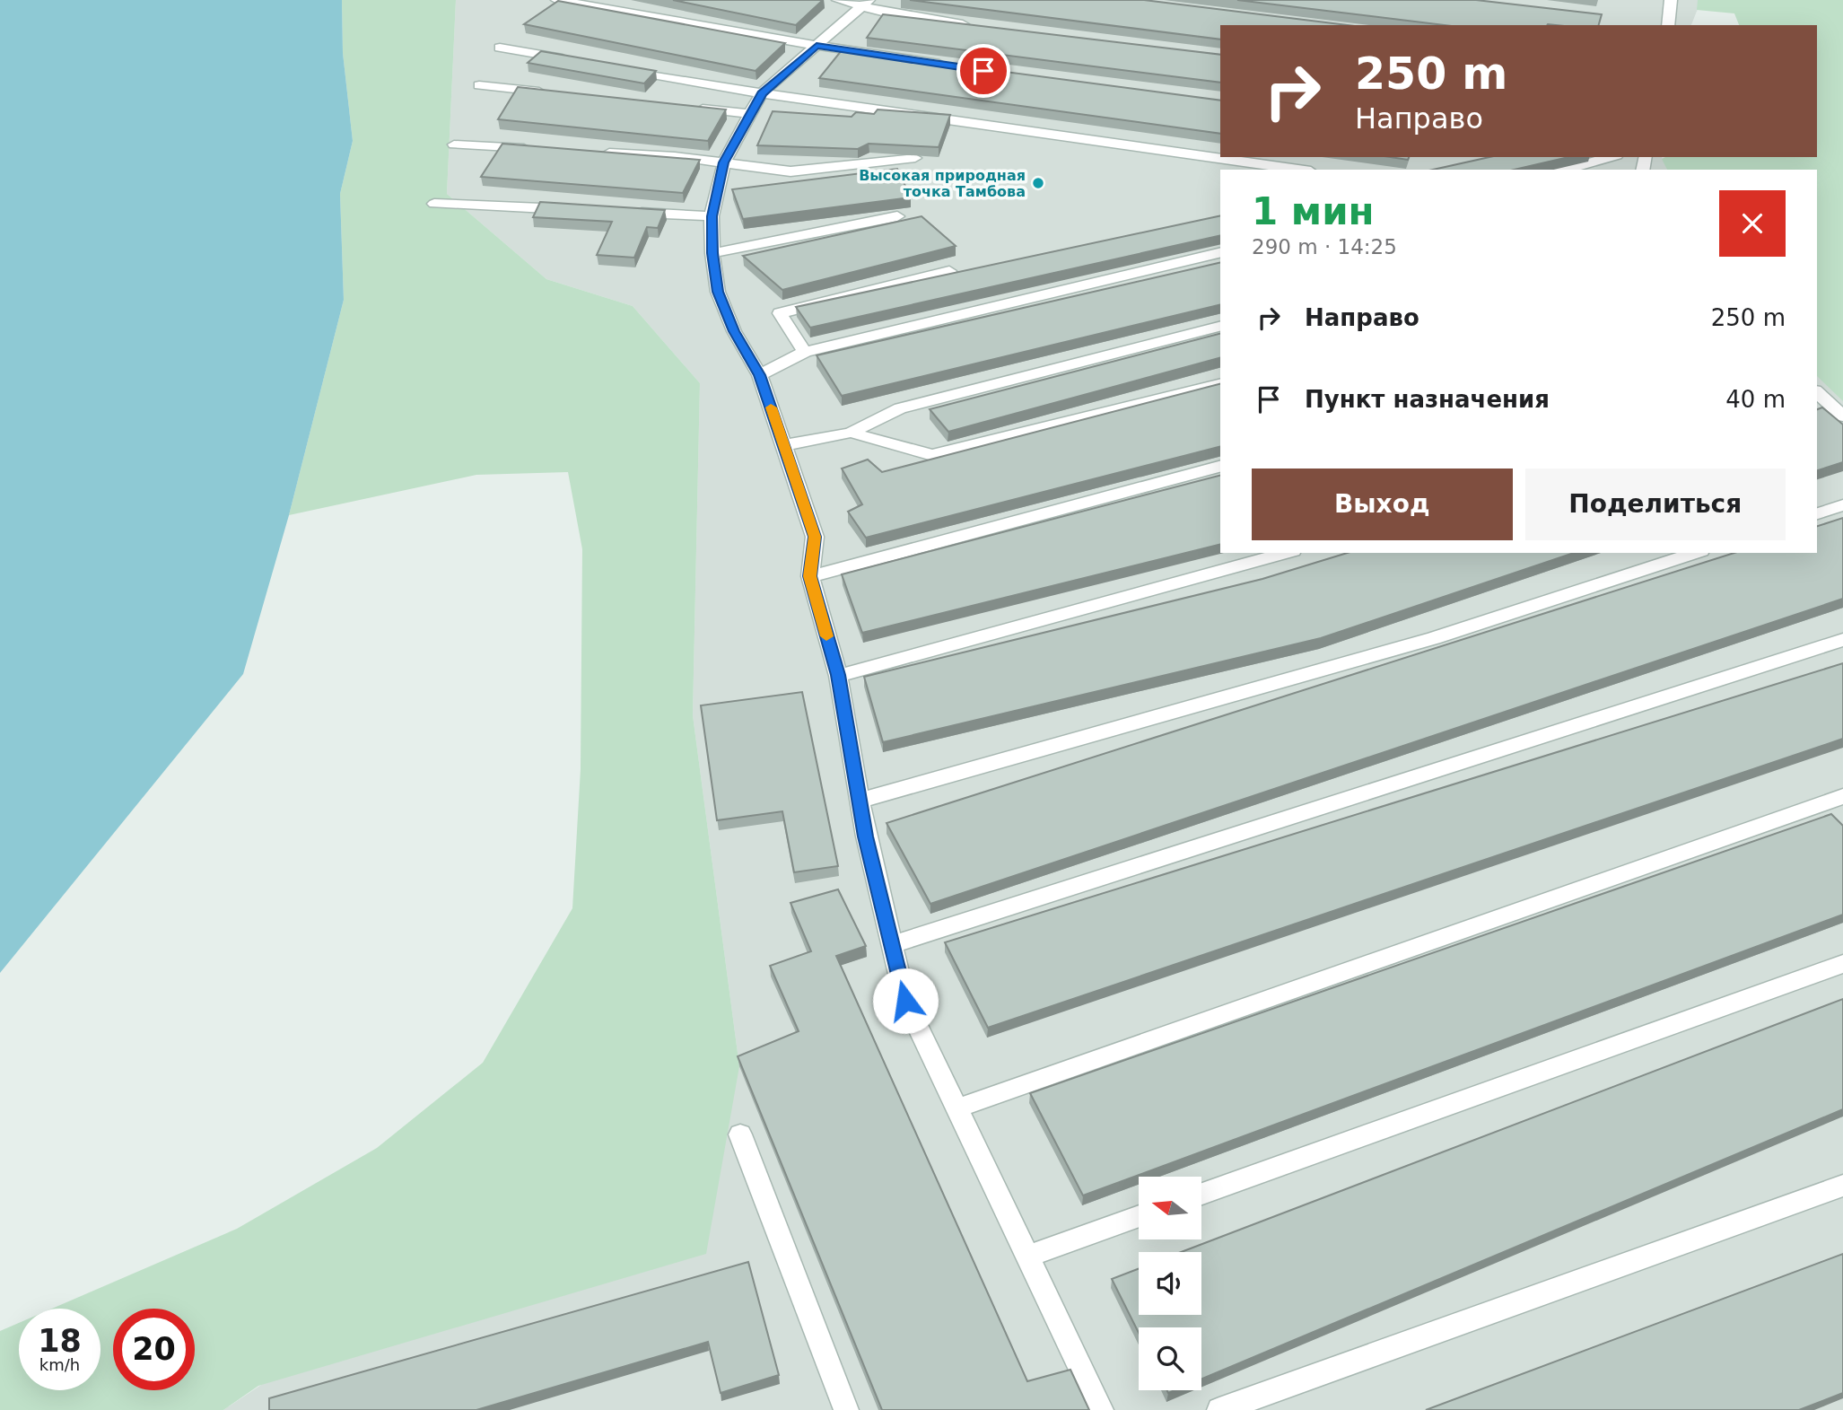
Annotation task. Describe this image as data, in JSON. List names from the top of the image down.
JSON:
{
  "places": ["Высокая природная точка Тамбова"],
  "north": "left",
  "page": {
    "turn": ["250 m", "Направо"],
    "heading": ["1 мин", "290 m · 14:25"],
    "list": [
      {
        "name": "Направо",
        "value": "250 m"
      },
      {
        "name": "Пункт назначения",
        "value": "40 m"
      }
    ],
    "buttons": ["Выход", "Поделиться"],
    "speed": "18 km/h",
    "limit": "20"
  }
}
